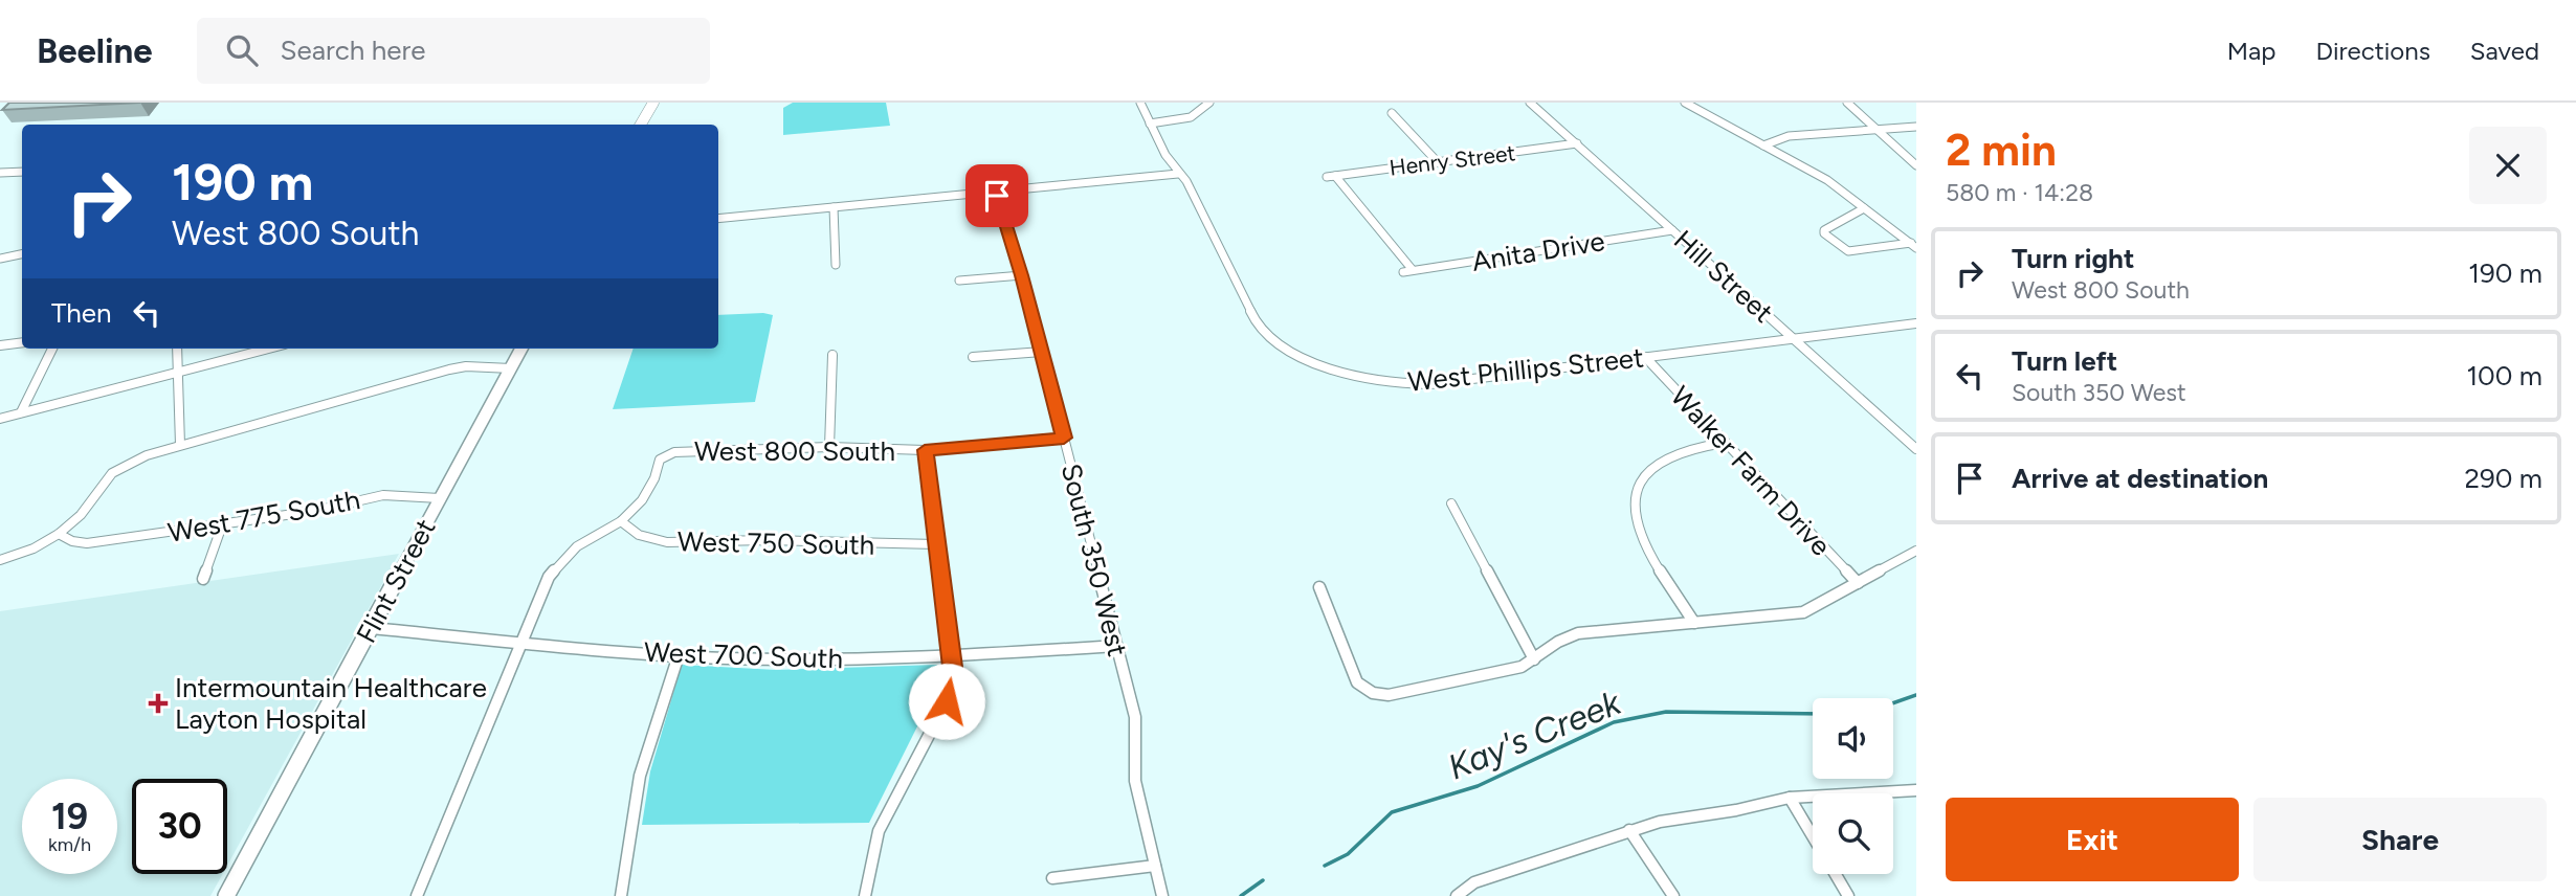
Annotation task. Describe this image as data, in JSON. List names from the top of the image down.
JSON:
{
  "streets": {
    "street": [
      "Henry Street",
      "Anita Drive",
      "Hill Street",
      "West Phillips Street",
      "West 800 South",
      "Walker Farm Drive",
      "West 775 South",
      "West 750 South",
      "South 350 West",
      "Flint Street",
      "West 700 South"
    ]
  },
  "crossings": [
    ["Henry Street", "Hill Street"],
    ["Anita Drive", "Hill Street"],
    ["Hill Street", "West Phillips Street"],
    ["West Phillips Street", "Walker Farm Drive"],
    ["West 800 South", "West 750 South"],
    ["West 800 South", "South 350 West"],
    ["West 775 South", "Flint Street"],
    ["South 350 West", "West 700 South"],
    ["Flint Street", "West 700 South"]
  ],
  "water": ["Kay's Creek"],
  "places": {
    "health": ["Intermountain Healthcare Layton Hospital"]
  },
  "page": {
    "header": "Beeline",
    "search": "Search here",
    "nav": ["Map", "Directions", "Saved"],
    "heading": ["2 min", "580 m · 14:28"],
    "turn": ["190 m", "West 800 South"],
    "list": [
      {
        "name": "Turn right",
        "note": "West 800 South",
        "value": "190 m"
      },
      {
        "name": "Turn left",
        "note": "South 350 West",
        "value": "100 m"
      },
      {
        "name": "Arrive at destination",
        "value": "290 m"
      }
    ],
    "then": "Then",
    "speed": "19 km/h",
    "limit": "30",
    "buttons": ["Exit", "Share"]
  }
}
